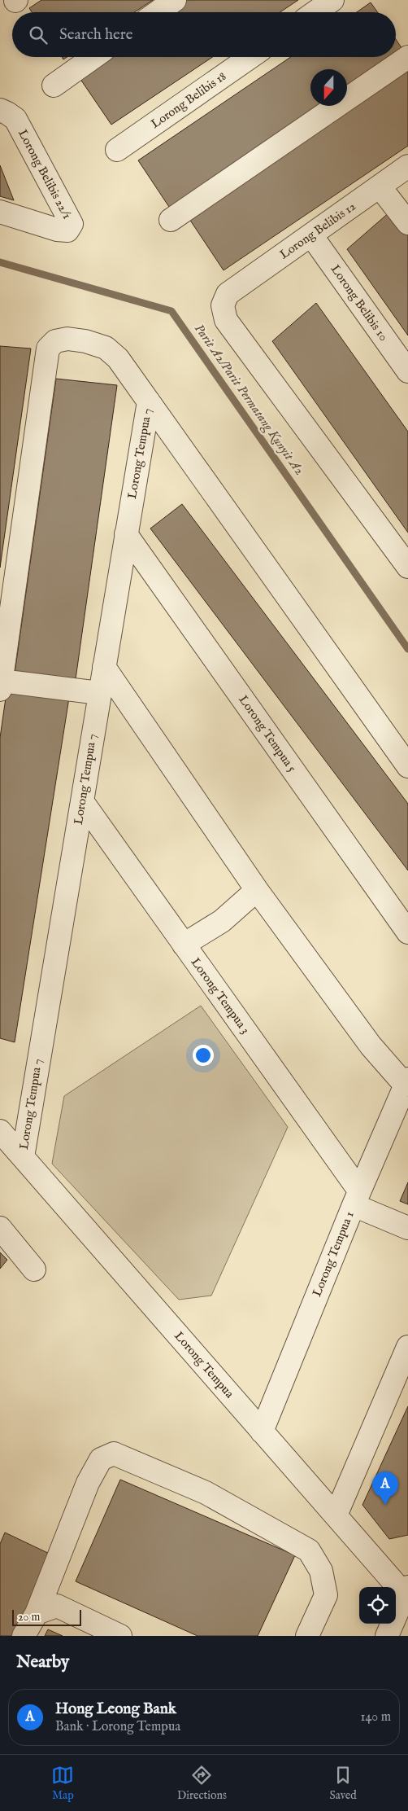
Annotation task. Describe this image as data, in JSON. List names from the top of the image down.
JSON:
{
  "streets": {
    "street": [
      "Lorong Belibis 18",
      "Lorong Belibis 22/1",
      "Lorong Belibis 12",
      "Lorong Belibis 10",
      "Lorong Tempua 7",
      "Lorong Tempua 5",
      "Lorong Tempua 3",
      "Lorong Tempua 1",
      "Lorong Tempua"
    ]
  },
  "crossings": [
    ["Lorong Belibis 12", "Lorong Belibis 10"],
    ["Lorong Tempua 7", "Lorong Tempua 5"],
    ["Lorong Tempua 7", "Lorong Tempua 3"],
    ["Lorong Tempua 7", "Lorong Tempua"],
    ["Lorong Tempua 3", "Lorong Tempua 1"],
    ["Lorong Tempua 1", "Lorong Tempua"]
  ],
  "water": ["Parit A2/Parit Permatang Kunyit A2"],
  "scale_bar": "20 m",
  "north": "bottom",
  "page": {
    "search": "Search here",
    "pins": "A",
    "scale": "20 m",
    "heading": "Nearby",
    "list": [
      {
        "mark": "A",
        "name": "Hong Leong Bank",
        "note": "Bank · Lorong Tempua",
        "value": "140 m"
      }
    ],
    "nav": ["Map", "Directions", "Saved"]
  }
}
